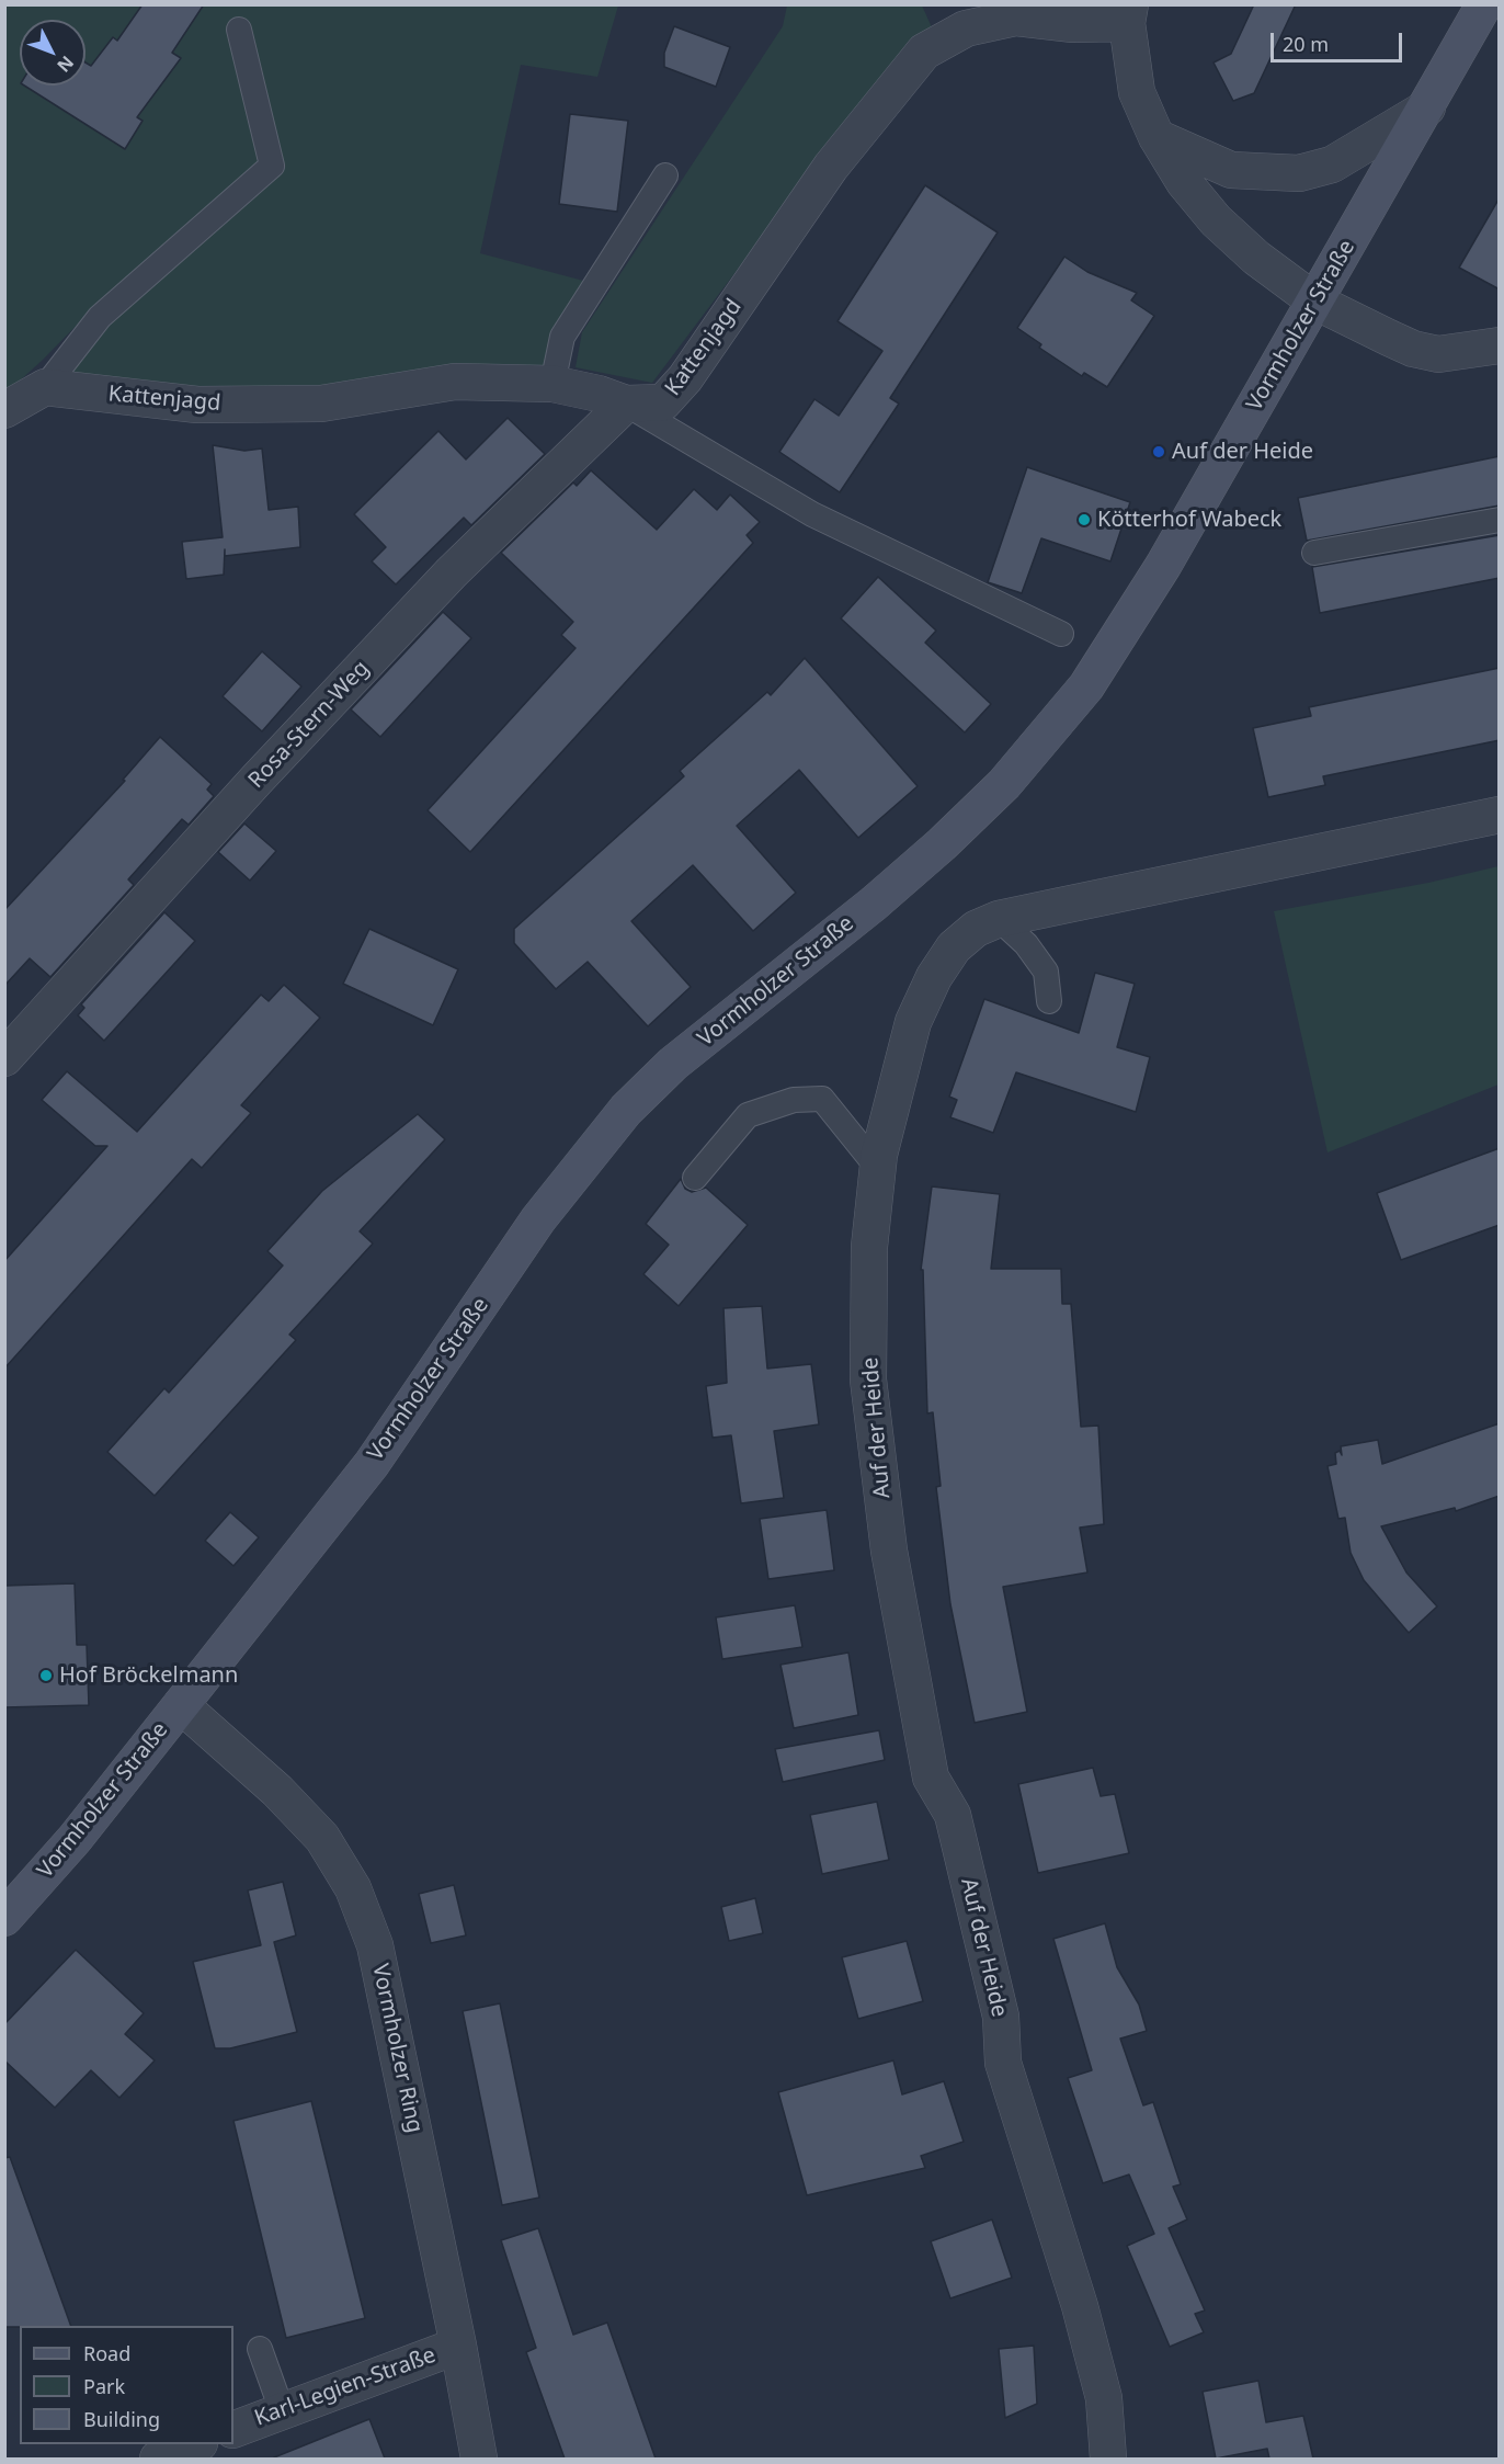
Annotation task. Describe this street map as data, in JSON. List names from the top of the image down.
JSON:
{
  "streets": {
    "main road": ["Vormholzer Straße"],
    "street": [
      "Kattenjagd",
      "Rosa-Stern-Weg",
      "Auf der Heide",
      "Vormholzer Ring",
      "Karl-Legien-Straße"
    ]
  },
  "crossings": [
    ["Vormholzer Straße", "Vormholzer Ring"],
    ["Kattenjagd", "Rosa-Stern-Weg"],
    ["Vormholzer Ring", "Karl-Legien-Straße"]
  ],
  "places": ["Auf der Heide", "Kötterhof Wabeck", "Hof Bröckelmann"],
  "legend": ["Road", "Park", "Building"],
  "scale_bar": "20 m",
  "north": "bottom right"
}
